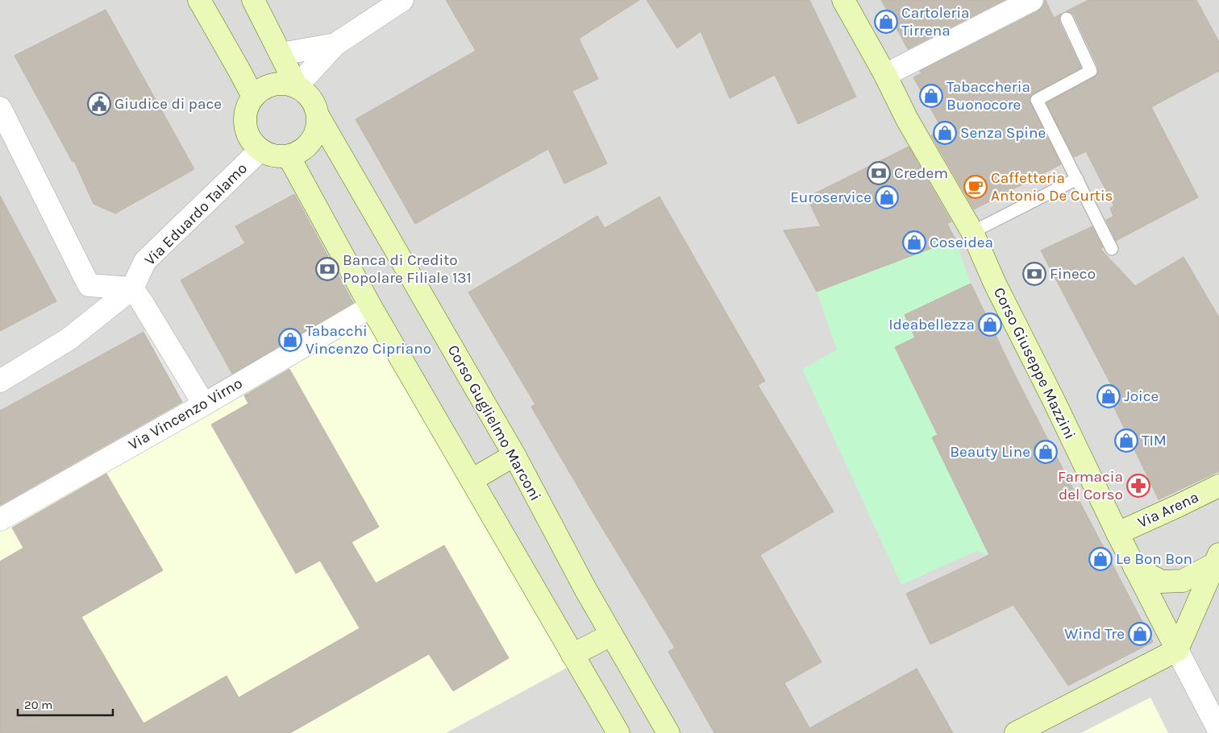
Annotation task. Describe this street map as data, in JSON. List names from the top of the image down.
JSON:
{
  "streets": {
    "street": [
      "Via Eduardo Talamo",
      "Corso Giuseppe Mazzini",
      "Via Vincenzo Virno",
      "Corso Guglielmo Marconi",
      "Via Arena"
    ]
  },
  "crossings": [
    ["Via Eduardo Talamo", "Corso Guglielmo Marconi"],
    ["Corso Giuseppe Mazzini", "Via Arena"]
  ],
  "places": {
    "shop": [
      "Cartoleria Tirrena",
      "Tabaccheria Buonocore",
      "Senza Spine",
      "Euroservice",
      "Coseidea",
      "Ideabellezza",
      "Tabacchi Vincenzo Cipriano",
      "Joice",
      "TIM",
      "Beauty Line",
      "Le Bon Bon",
      "Wind Tre"
    ],
    "public building": ["Giudice di pace"],
    "bank": ["Credem", "Banca di Credito Popolare Filiale 131", "Fineco"],
    "cafe": ["Caffetteria Antonio De Curtis"],
    "pharmacy": ["Farmacia del Corso"]
  },
  "scale_bar": "20 m"
}
